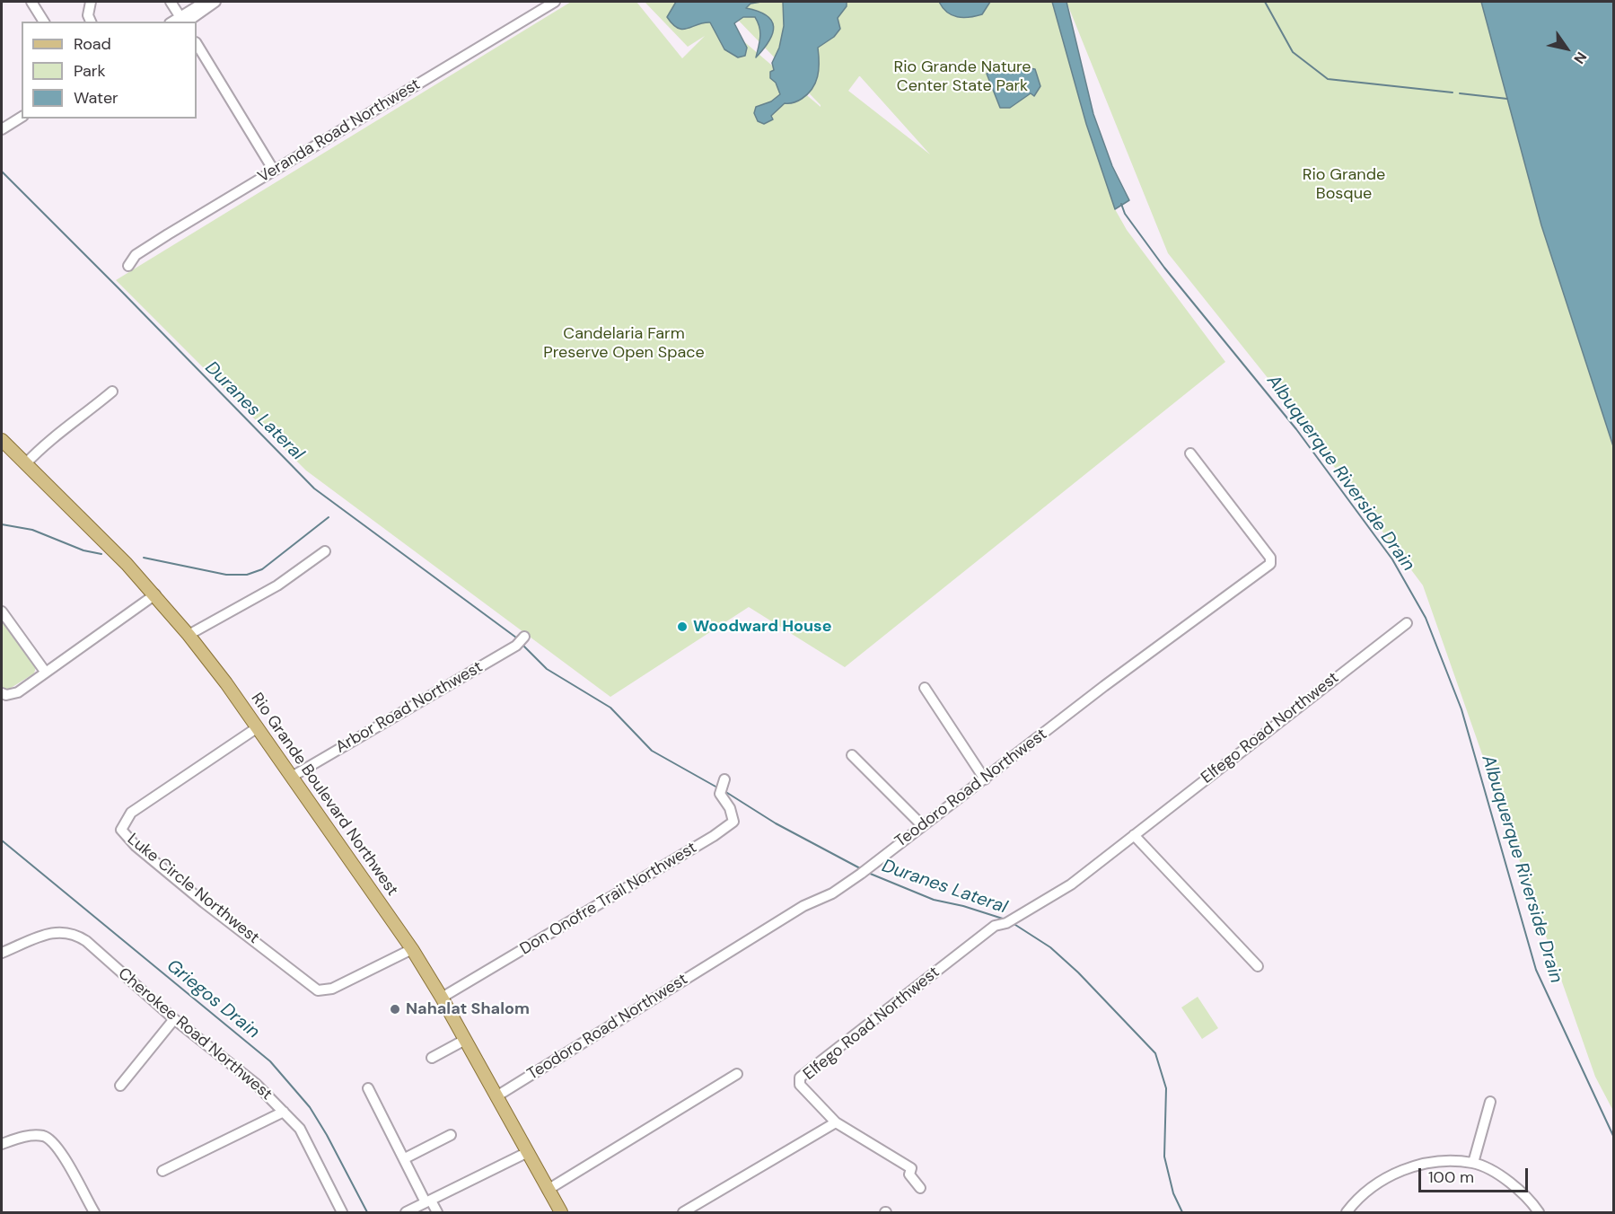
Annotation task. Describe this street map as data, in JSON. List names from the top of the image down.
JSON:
{
  "streets": {
    "main road": ["Rio Grande Boulevard Northwest"],
    "street": [
      "Veranda Road Northwest",
      "Arbor Road Northwest",
      "Elfego Road Northwest",
      "Teodoro Road Northwest",
      "Luke Circle Northwest",
      "Don Onofre Trail Northwest",
      "Cherokee Road Northwest"
    ]
  },
  "crossings": [
    ["Arbor Road Northwest", "Rio Grande Boulevard Northwest"],
    ["Teodoro Road Northwest", "Rio Grande Boulevard Northwest"],
    ["Rio Grande Boulevard Northwest", "Luke Circle Northwest"],
    ["Rio Grande Boulevard Northwest", "Don Onofre Trail Northwest"]
  ],
  "water": ["Duranes Lateral", "Albuquerque Riverside Drain", "Griegos Drain"],
  "parks": ["Rio Grande Nature Center State Park", "Rio Grande Bosque", "Candelaria Farm Preserve Open Space"],
  "places": ["Woodward House", "Nahalat Shalom"],
  "legend": ["Road", "Park", "Water"],
  "scale_bar": "100 m",
  "north": "bottom right"
}
